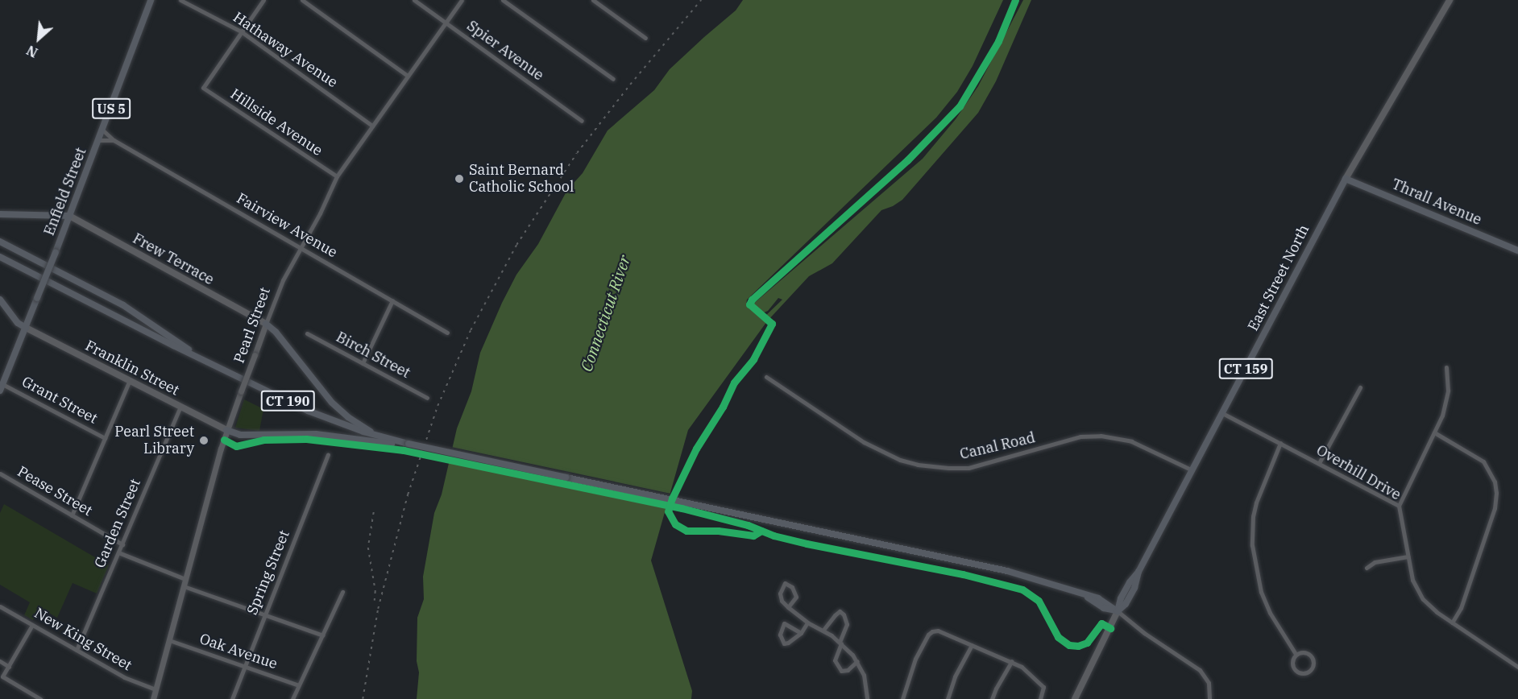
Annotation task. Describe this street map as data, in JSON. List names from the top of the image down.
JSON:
{
  "streets": {
    "main road": [
      "US 5",
      "Enfield Street",
      "Thrall Avenue",
      "Frew Terrace",
      "East Street North",
      "Franklin Street",
      "CT 159",
      "CT 190"
    ],
    "street": [
      "Hathaway Avenue",
      "Spier Avenue",
      "Hillside Avenue",
      "Fairview Avenue",
      "Pearl Street",
      "Birch Street",
      "Grant Street",
      "Canal Road",
      "Overhill Drive",
      "Pease Street",
      "Garden Street",
      "Spring Street",
      "New King Street",
      "Oak Avenue"
    ]
  },
  "crossings": [
    ["Hathaway Avenue", "Hillside Avenue"],
    ["Hathaway Avenue", "Pearl Street"],
    ["Spier Avenue", "Pearl Street"],
    ["Hillside Avenue", "Pearl Street"],
    ["Enfield Street", "Fairview Avenue"],
    ["Enfield Street", "Frew Terrace"],
    ["Enfield Street", "Franklin Street"],
    ["Enfield Street", "Grant Street"],
    ["Thrall Avenue", "East Street North"],
    ["Fairview Avenue", "Pearl Street"],
    ["Frew Terrace", "Pearl Street"],
    ["East Street North", "CT 190"],
    ["East Street North", "Canal Road"],
    ["East Street North", "Overhill Drive"],
    ["Pearl Street", "Franklin Street"],
    ["Pearl Street", "New King Street"],
    ["Pearl Street", "Oak Avenue"],
    ["Franklin Street", "Garden Street"],
    ["Pease Street", "Garden Street"],
    ["Garden Street", "New King Street"],
    ["Spring Street", "Oak Avenue"]
  ],
  "water": ["Connecticut River"],
  "places": ["Saint Bernard Catholic School", "Pearl Street Library"],
  "north": "bottom left"
}
